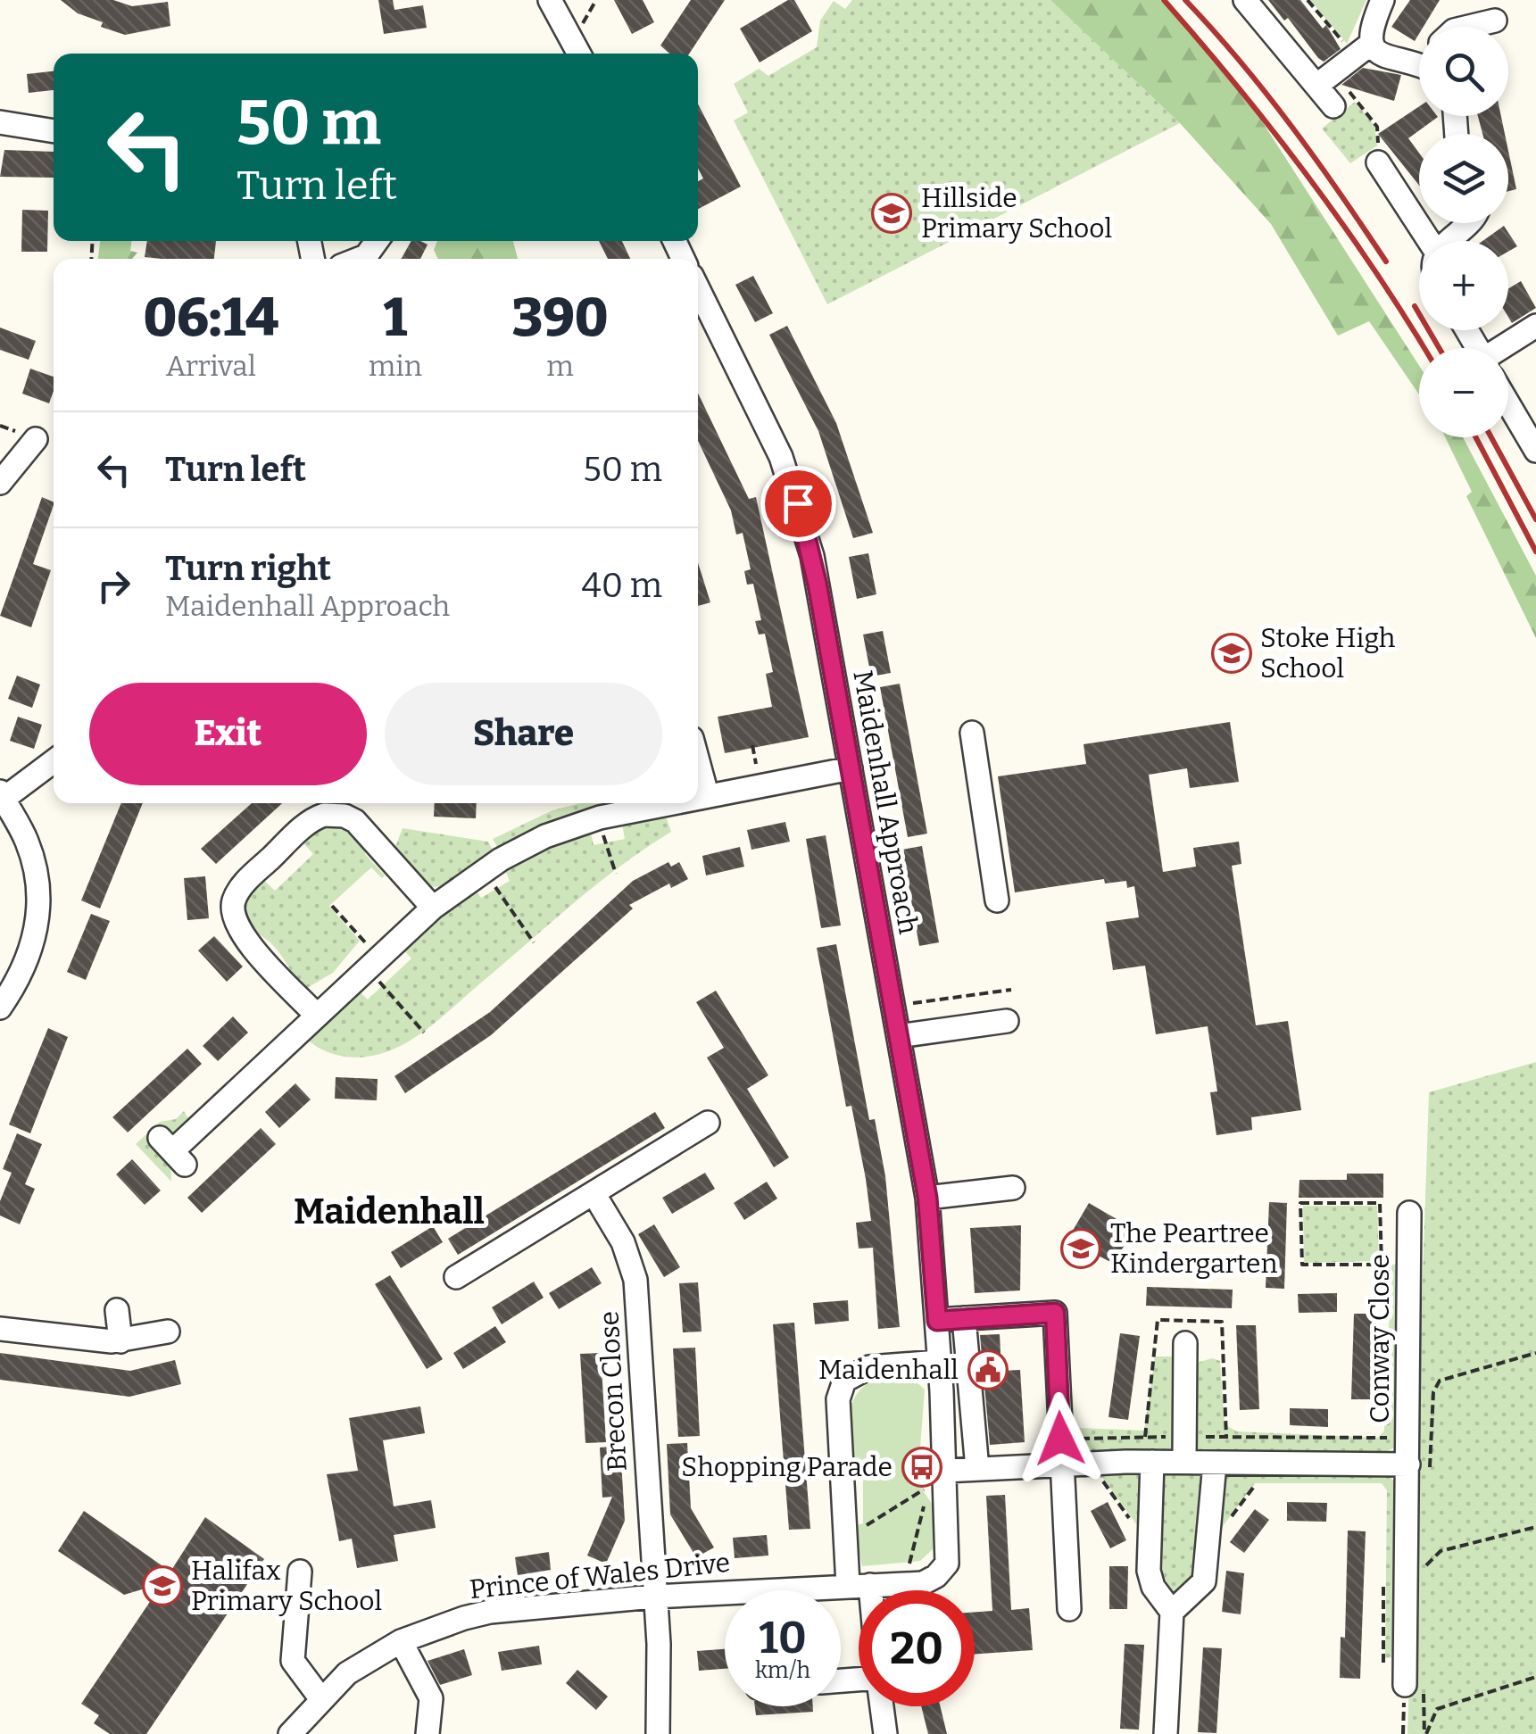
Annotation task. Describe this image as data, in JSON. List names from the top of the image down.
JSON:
{
  "streets": {
    "street": [
      "Maidenhall Approach",
      "Conway Close",
      "Brecon Close",
      "Prince of Wales Drive"
    ]
  },
  "crossings": [
    ["Maidenhall Approach", "Prince of Wales Drive"],
    ["Brecon Close", "Prince of Wales Drive"]
  ],
  "districts": ["Maidenhall"],
  "places": {
    "school or university": [
      "Hillside Primary School",
      "Stoke High School",
      "The Peartree Kindergarten",
      "Halifax Primary School"
    ],
    "public building": ["Maidenhall"],
    "bus stop": ["Shopping Parade"]
  },
  "page": {
    "map_buttons": ["+", "−"],
    "turn": ["50 m", "Turn left"],
    "eta": [
      "06:14",
      "Arrival",
      "1",
      "min",
      "390",
      "m"
    ],
    "list": [
      {
        "name": "Turn left",
        "value": "50 m"
      },
      {
        "name": "Turn right",
        "note": "Maidenhall Approach",
        "value": "40 m"
      }
    ],
    "buttons": ["Exit", "Share"],
    "speed": "10 km/h",
    "limit": "20"
  }
}
